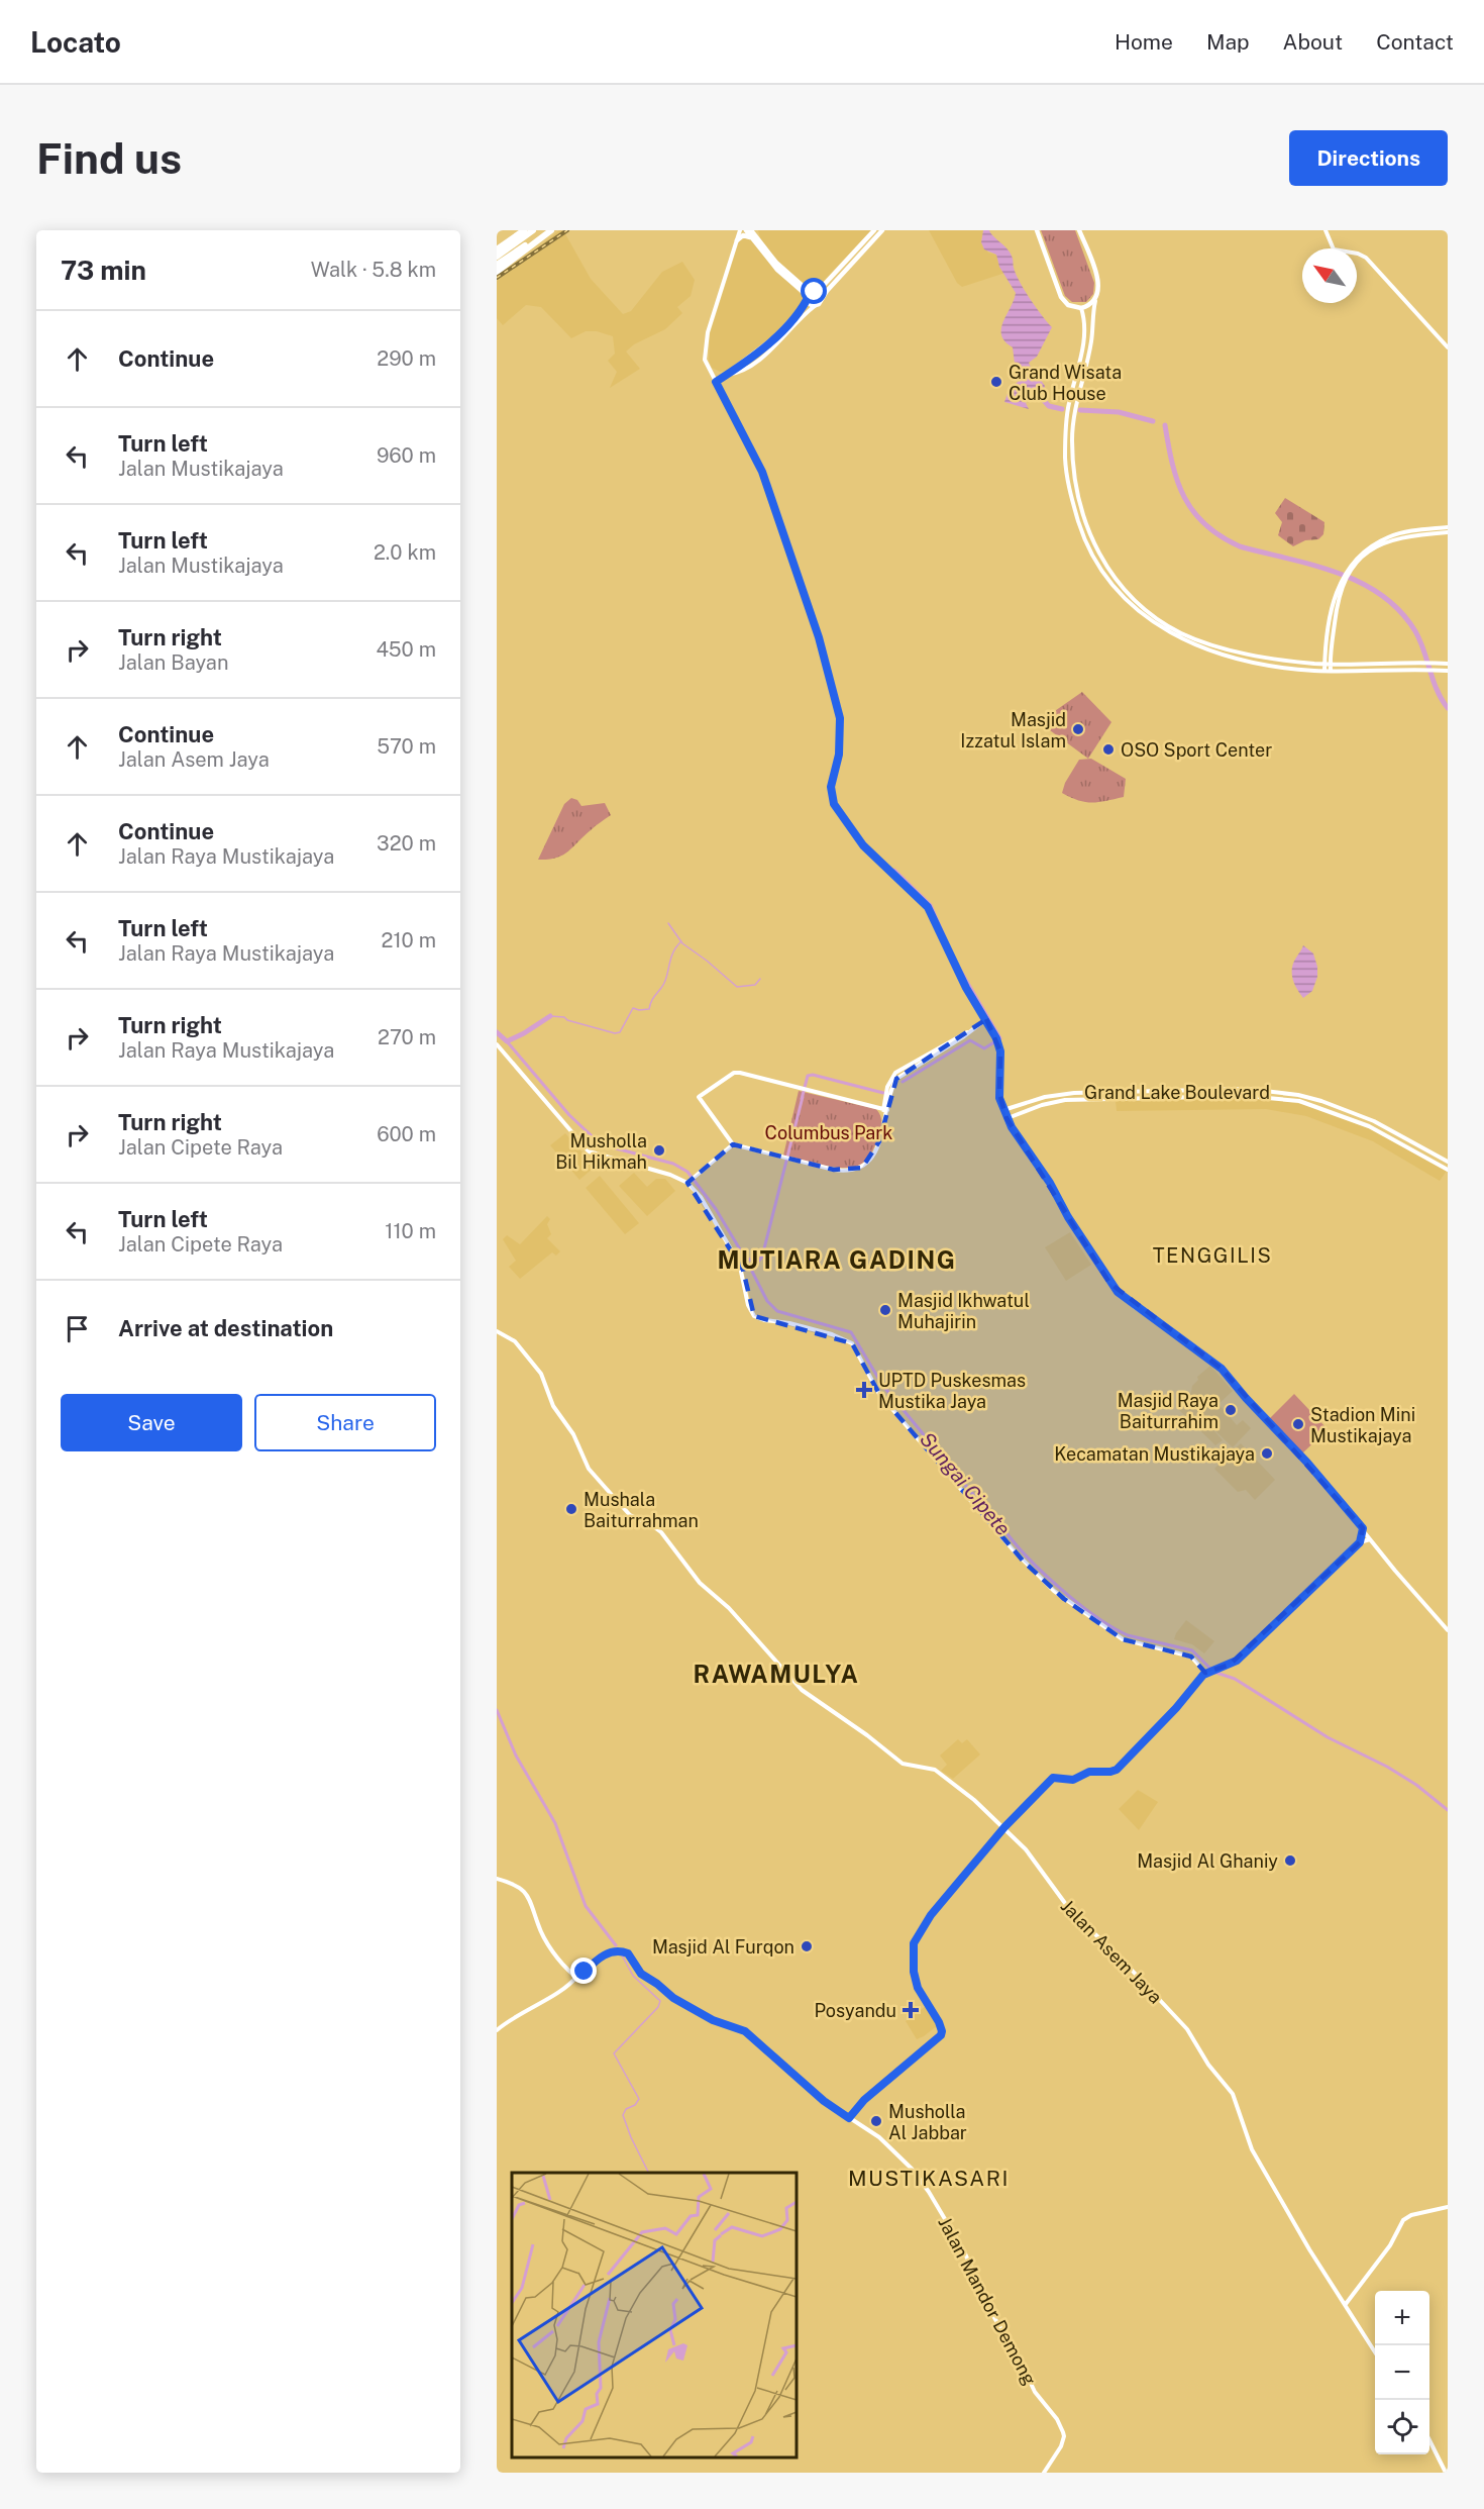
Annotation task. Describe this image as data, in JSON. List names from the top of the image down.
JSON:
{
  "streets": {
    "main road": ["Grand Lake Boulevard", "Jalan Asem Jaya", "Jalan Mandor Demong"]
  },
  "districts": [
    "TENGGILIS",
    "MUTIARA GADING",
    "RAWAMULYA",
    "MUSTIKASARI"
  ],
  "water": ["Sungai Cipete"],
  "parks": ["Columbus Park"],
  "places": {
    "other": [
      "Grand Wisata Club House",
      "Masjid Izzatul Islam",
      "OSO Sport Center",
      "Musholla Bil Hikmah",
      "Masjid Ikhwatul Muhajirin",
      "Masjid Raya Baiturrahim",
      "Stadion Mini Mustikajaya",
      "Kecamatan Mustikajaya",
      "Mushala Baiturrahman",
      "Masjid Al Ghaniy",
      "Masjid Al Furqon",
      "Musholla Al Jabbar"
    ],
    "health": ["UPTD Puskesmas Mustika Jaya", "Posyandu"]
  },
  "north": "top left",
  "page": {
    "header": "Locato",
    "nav": [
      "Home",
      "Map",
      "About",
      "Contact"
    ],
    "buttons": [
      "Directions",
      ["Save", "Share"]
    ],
    "title": "Find us",
    "heading": ["73 min", "Walk · 5.8 km"],
    "list": [
      ["Continue", "290 m"],
      ["Turn left", "Jalan Mustikajaya", "960 m"],
      ["Turn left", "Jalan Mustikajaya", "2.0 km"],
      ["Turn right", "Jalan Bayan", "450 m"],
      ["Continue", "Jalan Asem Jaya", "570 m"],
      ["Continue", "Jalan Raya Mustikajaya", "320 m"],
      ["Turn left", "Jalan Raya Mustikajaya", "210 m"],
      ["Turn right", "Jalan Raya Mustikajaya", "270 m"],
      ["Turn right", "Jalan Cipete Raya", "600 m"],
      ["Turn left", "Jalan Cipete Raya", "110 m"],
      "Arrive at destination"
    ],
    "map_buttons": ["+", "−"]
  }
}
